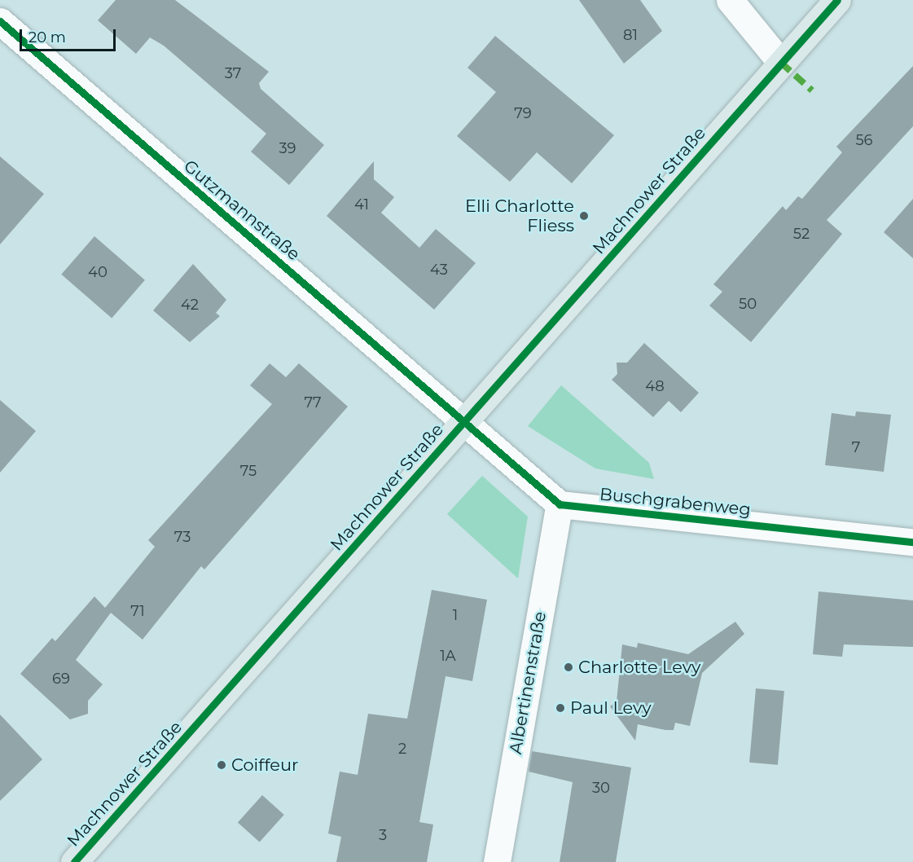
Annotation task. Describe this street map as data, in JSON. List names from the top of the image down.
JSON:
{
  "streets": {
    "main road": ["Machnower Straße"],
    "street": ["Gutzmannstraße", "Buschgrabenweg", "Albertinenstraße"]
  },
  "crossings": [
    ["Machnower Straße", "Gutzmannstraße"],
    ["Buschgrabenweg", "Albertinenstraße"]
  ],
  "places": [
    "Elli Charlotte Fliess",
    "Charlotte Levy",
    "Paul Levy",
    "Coiffeur"
  ],
  "house_numbers": [
    "81",
    "37",
    "79",
    "56",
    "39",
    "41",
    "52",
    "43",
    "40",
    "50",
    "42",
    "48",
    "77",
    "7",
    "75",
    "73",
    "71",
    "1",
    "1A",
    "69",
    "2",
    "30",
    "3"
  ],
  "scale_bar": "20 m"
}
